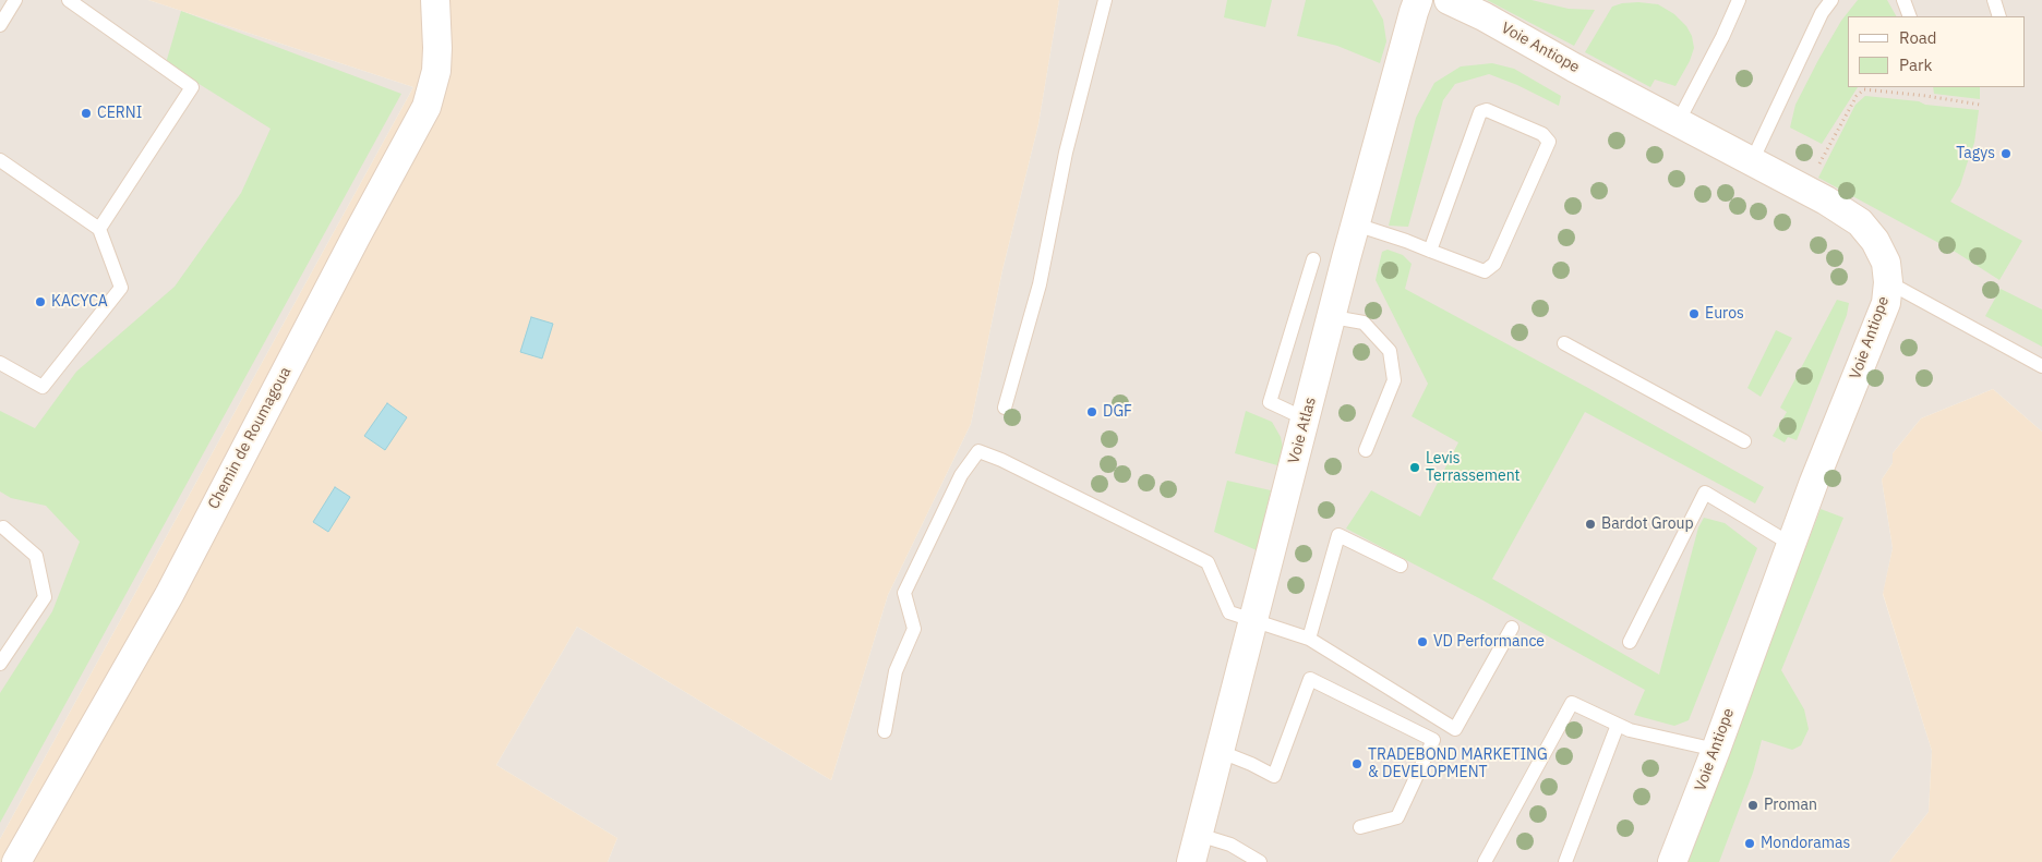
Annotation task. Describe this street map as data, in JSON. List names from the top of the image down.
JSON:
{
  "streets": {
    "street": ["Voie Antiope", "Voie Atlas", "Chemin de Roumagoua"]
  },
  "places": [
    "CERNI",
    "Tagys",
    "KACYCA",
    "Euros",
    "DGF",
    "Levis Terrassement",
    "Bardot Group",
    "VD Performance",
    "TRADEBOND MARKETING & DEVELOPMENT",
    "Proman",
    "Mondoramas"
  ],
  "legend": ["Road", "Park"]
}
